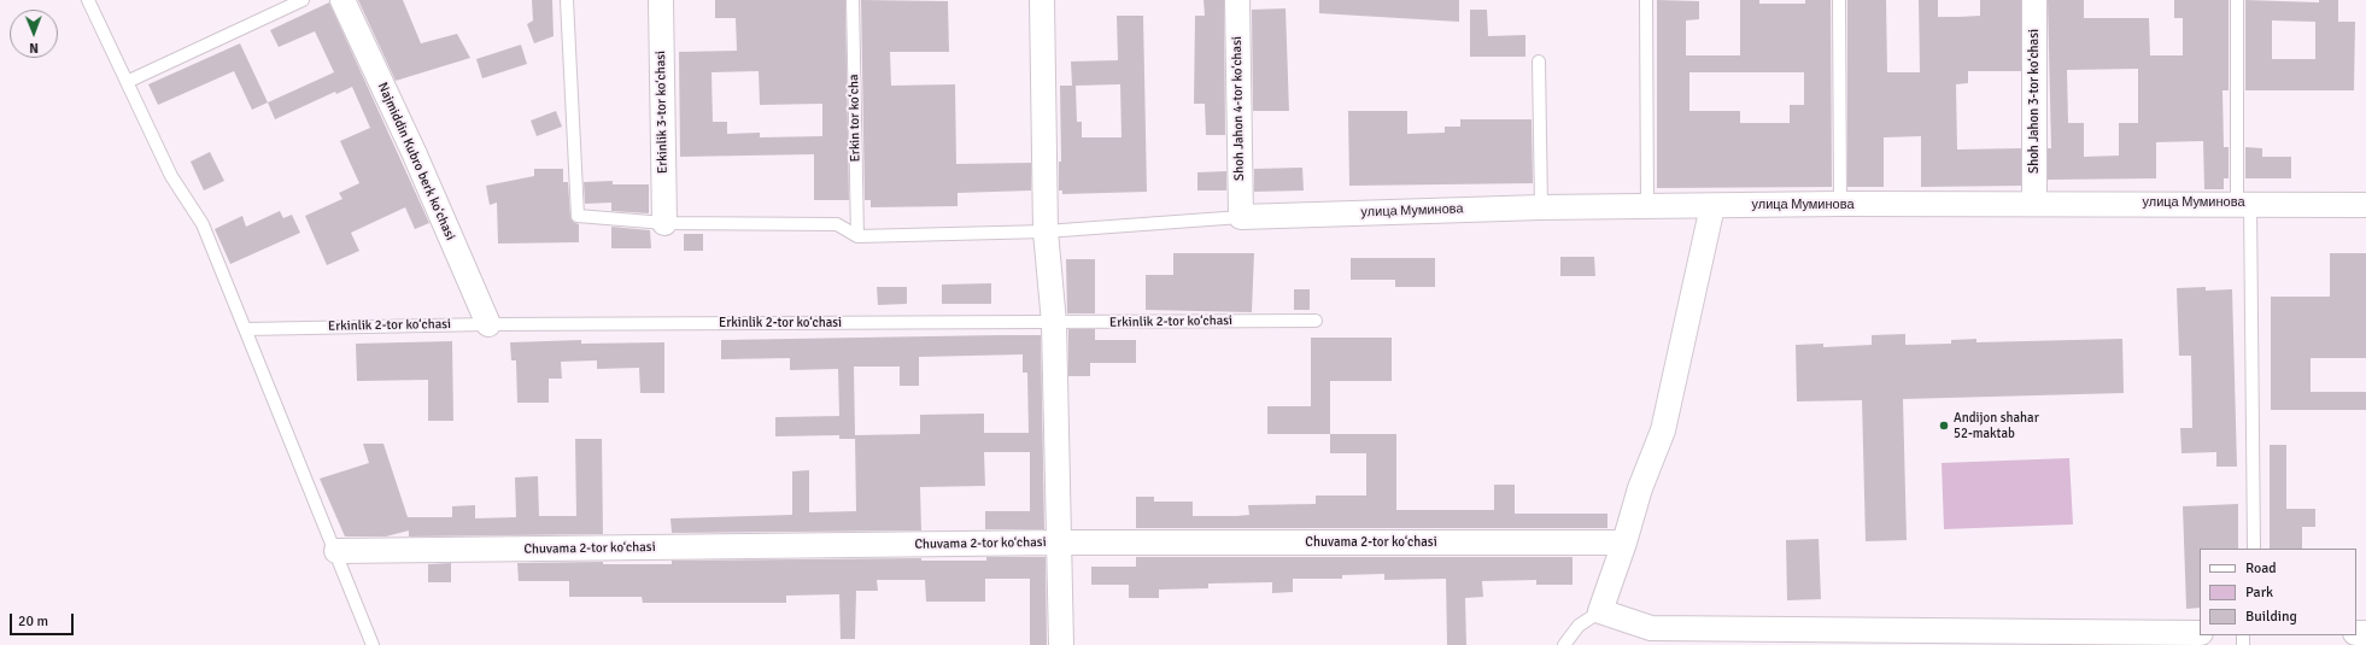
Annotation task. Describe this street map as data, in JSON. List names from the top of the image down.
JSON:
{
  "streets": {
    "street": [
      "Shoh Jahon 3-tor koʻchasi",
      "Shoh Jahon 4-tor koʻchasi",
      "Erkinlik 3-tor koʻchasi",
      "Najmiddin Kubro berk koʻchasi",
      "улица Муминова",
      "Chuvama 2-tor koʻchasi"
    ],
    "lane": ["Erkin tor koʻcha", "Erkinlik 2-tor koʻchasi"]
  },
  "crossings": [
    ["Shoh Jahon 3-tor koʻchasi", "улица Муминова"],
    ["Shoh Jahon 4-tor koʻchasi", "улица Муминова"],
    ["Najmiddin Kubro berk koʻchasi", "Erkinlik 2-tor koʻchasi"]
  ],
  "places": ["Andijon shahar 52-maktab"],
  "legend": ["Road", "Park", "Building"],
  "scale_bar": "20 m",
  "north": "bottom"
}
